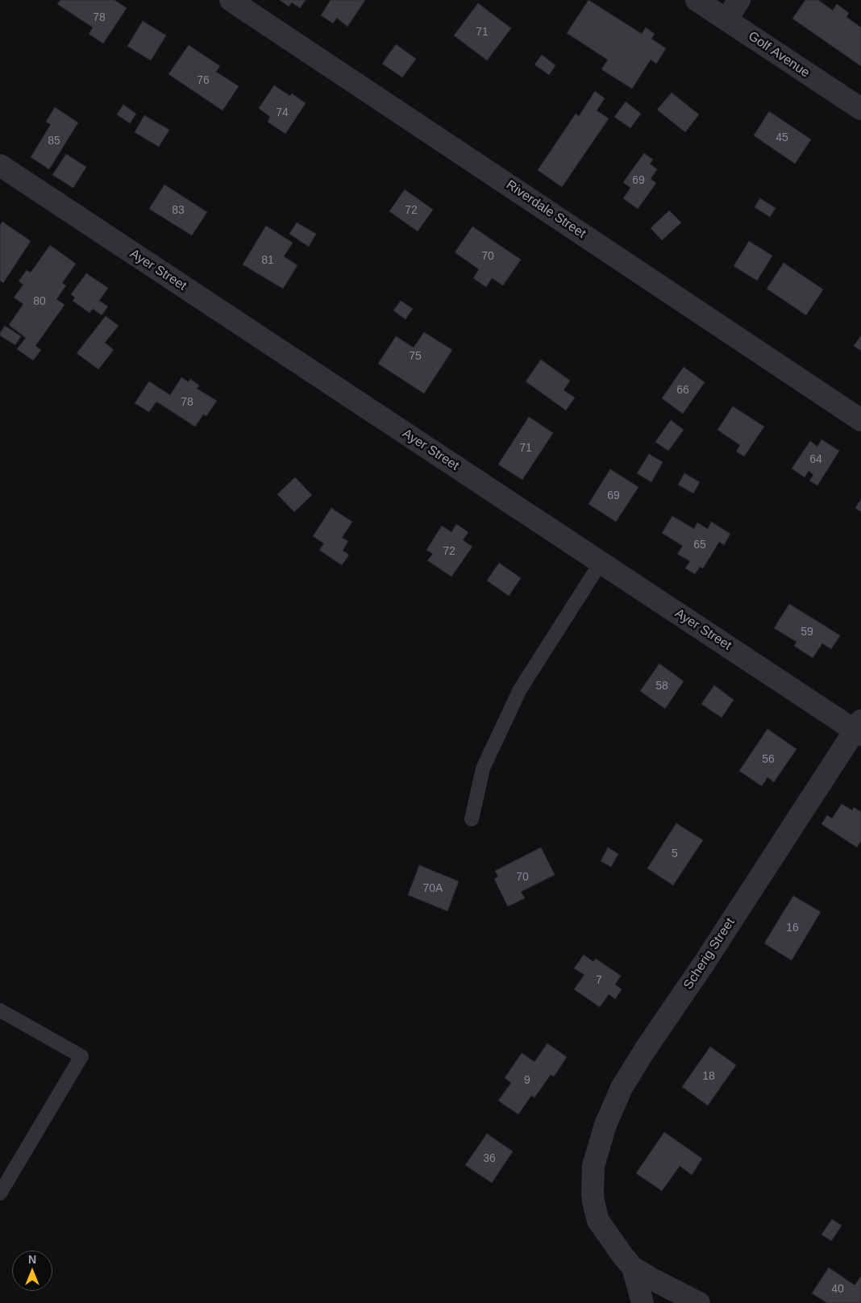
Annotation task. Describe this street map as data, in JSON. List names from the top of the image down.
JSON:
{
  "streets": {
    "street": [
      "Golf Avenue",
      "Riverdale Street",
      "Ayer Street",
      "Scherig Street"
    ]
  },
  "crossings": [
    ["Ayer Street", "Scherig Street"]
  ],
  "house_numbers": [
    "78",
    "71",
    "76",
    "74",
    "45",
    "85",
    "69",
    "83",
    "72",
    "70",
    "81",
    "80",
    "75",
    "66",
    "78",
    "71",
    "64",
    "69",
    "65",
    "72",
    "59",
    "58",
    "56",
    "5",
    "70",
    "70A",
    "16",
    "7",
    "18",
    "9",
    "36",
    "40"
  ],
  "north": "top"
}
